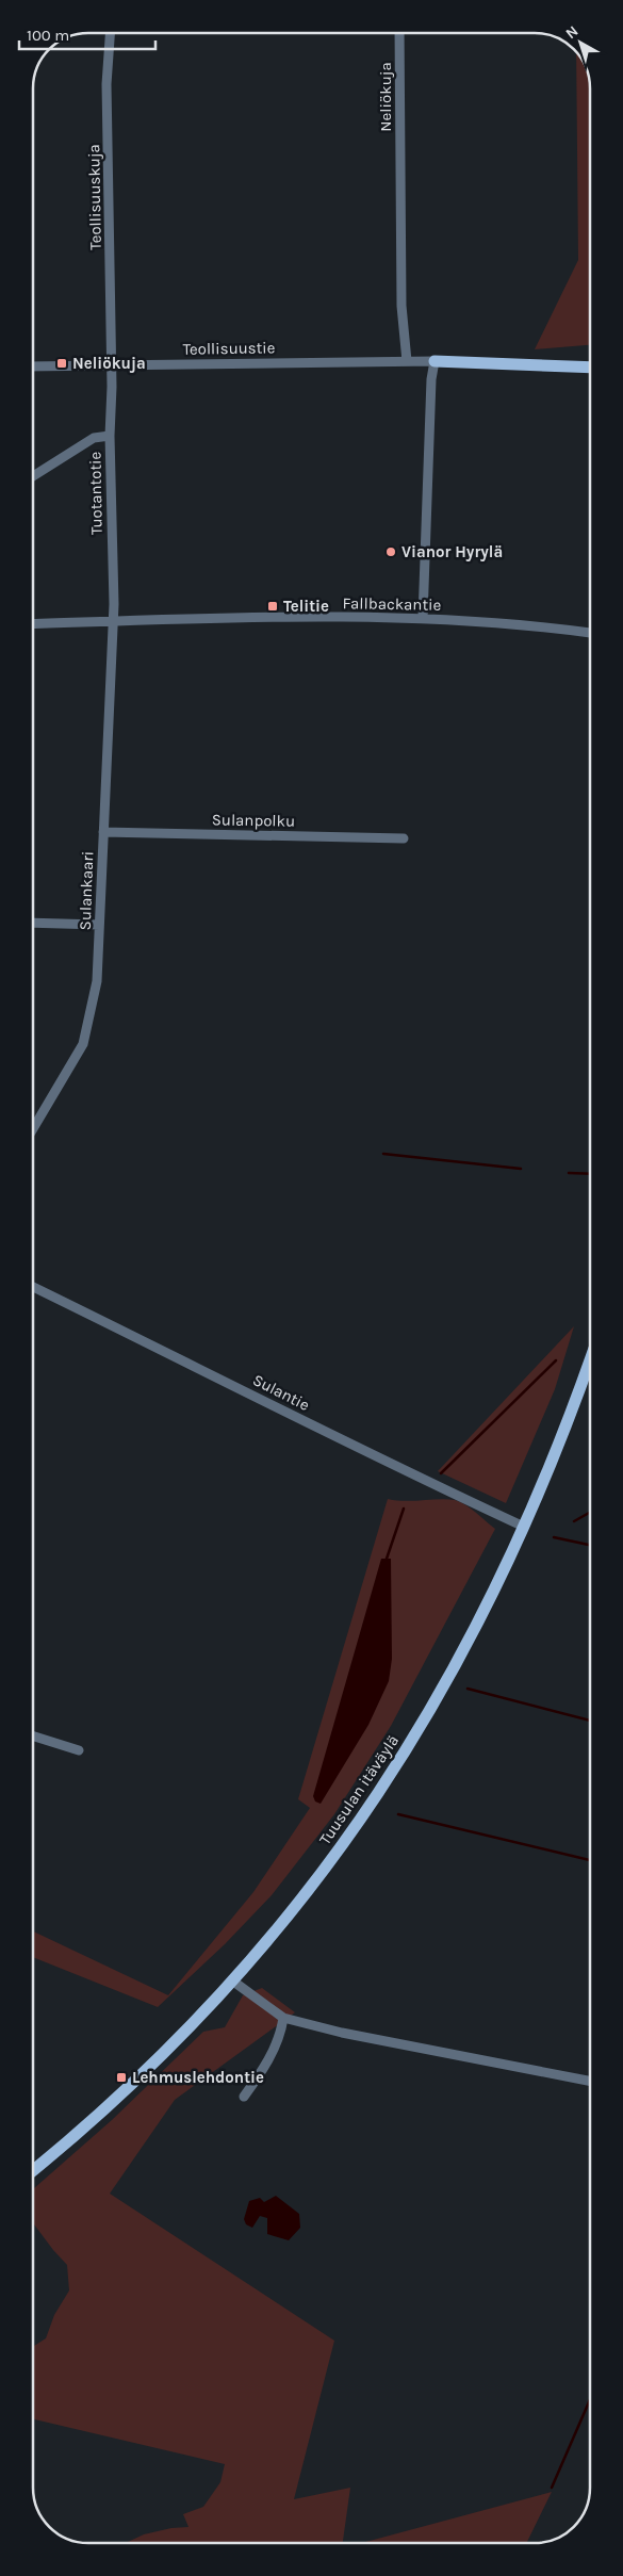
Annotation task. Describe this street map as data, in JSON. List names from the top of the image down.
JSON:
{
  "streets": {
    "main road": ["Tuusulan itäväylä"],
    "street": [
      "Neliökuja",
      "Teollisuuskuja",
      "Teollisuustie",
      "Tuotantotie",
      "Fallbackantie",
      "Sulanpolku",
      "Sulankaari",
      "Sulantie"
    ]
  },
  "crossings": [
    ["Neliökuja", "Teollisuustie"],
    ["Teollisuuskuja", "Teollisuustie"],
    ["Teollisuuskuja", "Tuotantotie"],
    ["Teollisuustie", "Tuotantotie"],
    ["Tuotantotie", "Fallbackantie"],
    ["Tuotantotie", "Sulankaari"],
    ["Fallbackantie", "Sulankaari"],
    ["Sulanpolku", "Sulankaari"],
    ["Sulantie", "Tuusulan itäväylä"]
  ],
  "places": {
    "transit": ["Neliökuja", "Telitie", "Lehmuslehdontie"],
    "other": ["Vianor Hyrylä"]
  },
  "scale_bar": "100 m",
  "north": "top left"
}
